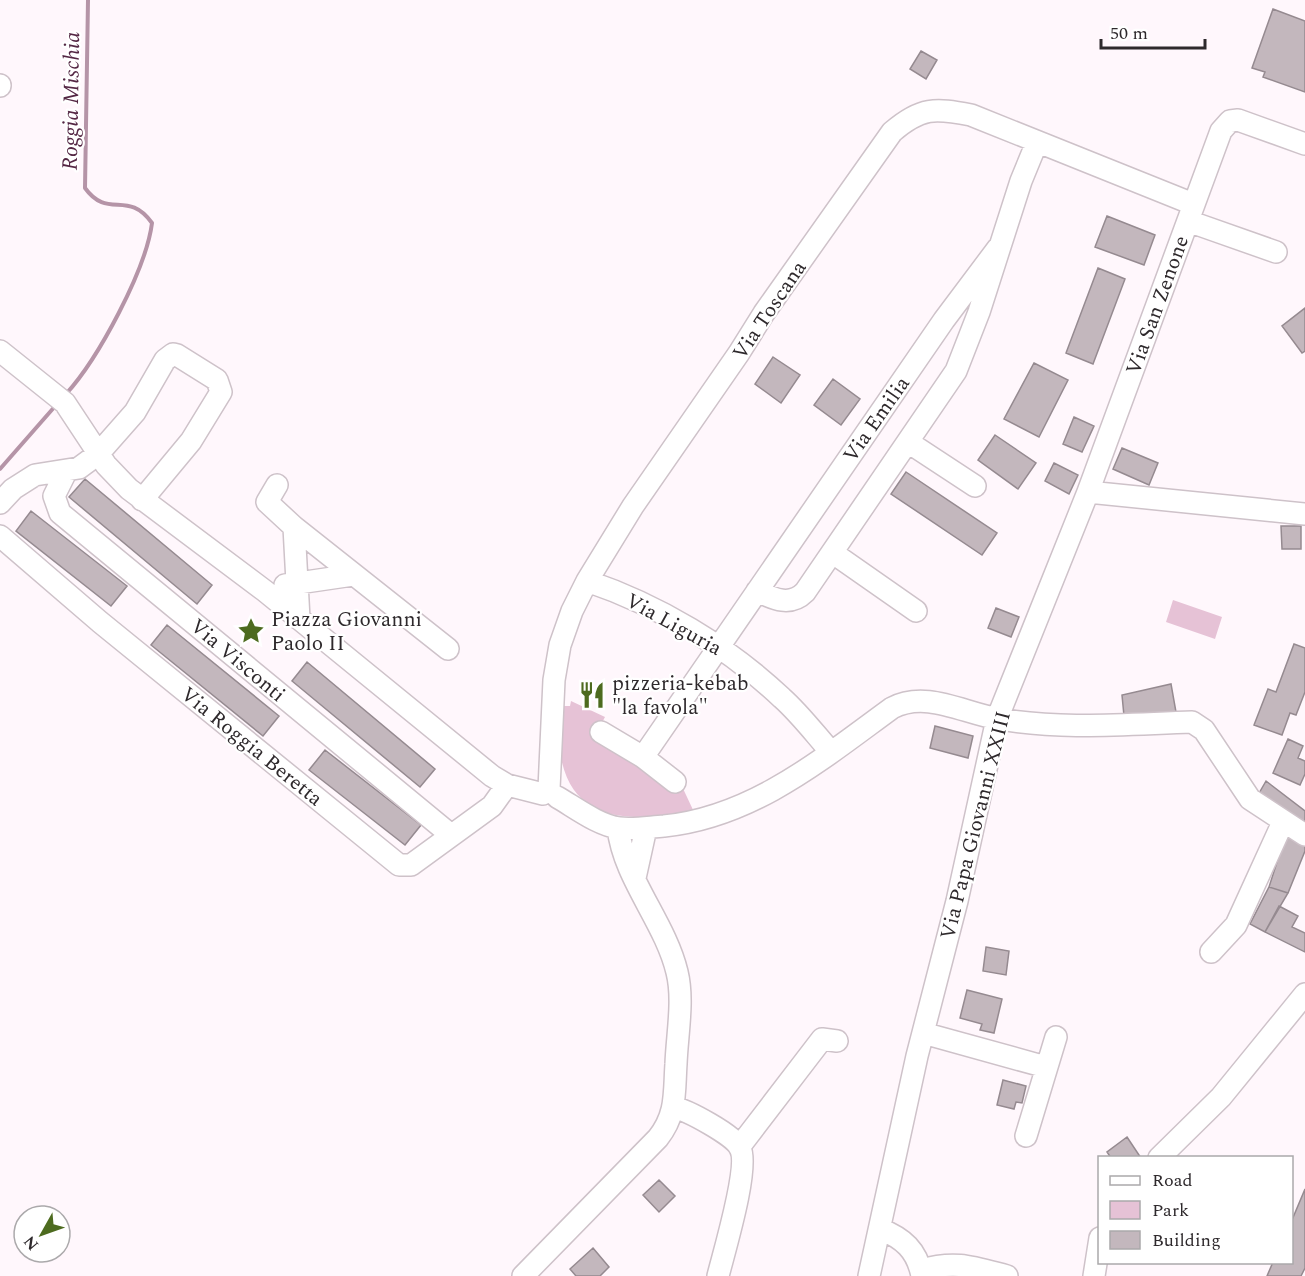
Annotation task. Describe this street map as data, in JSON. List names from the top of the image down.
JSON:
{
  "streets": {
    "street": [
      "Via San Zenone",
      "Via Toscana",
      "Via Emilia",
      "Via Liguria",
      "Via Visconti",
      "Via Roggia Beretta",
      "Via Papa Giovanni XXIII"
    ]
  },
  "crossings": [
    ["Via San Zenone", "Via Toscana"],
    ["Via San Zenone", "Via Papa Giovanni XXIII"],
    ["Via Toscana", "Via Emilia"],
    ["Via Toscana", "Via Liguria"],
    ["Via Emilia", "Via Liguria"],
    ["Via Visconti", "Via Roggia Beretta"]
  ],
  "water": ["Roggia Mischia"],
  "places": {
    "place": ["Piazza Giovanni Paolo II"],
    "restaurant": ["pizzeria-kebab \"la favola\""]
  },
  "legend": ["Road", "Park", "Building"],
  "scale_bar": "50 m",
  "north": "bottom left"
}
